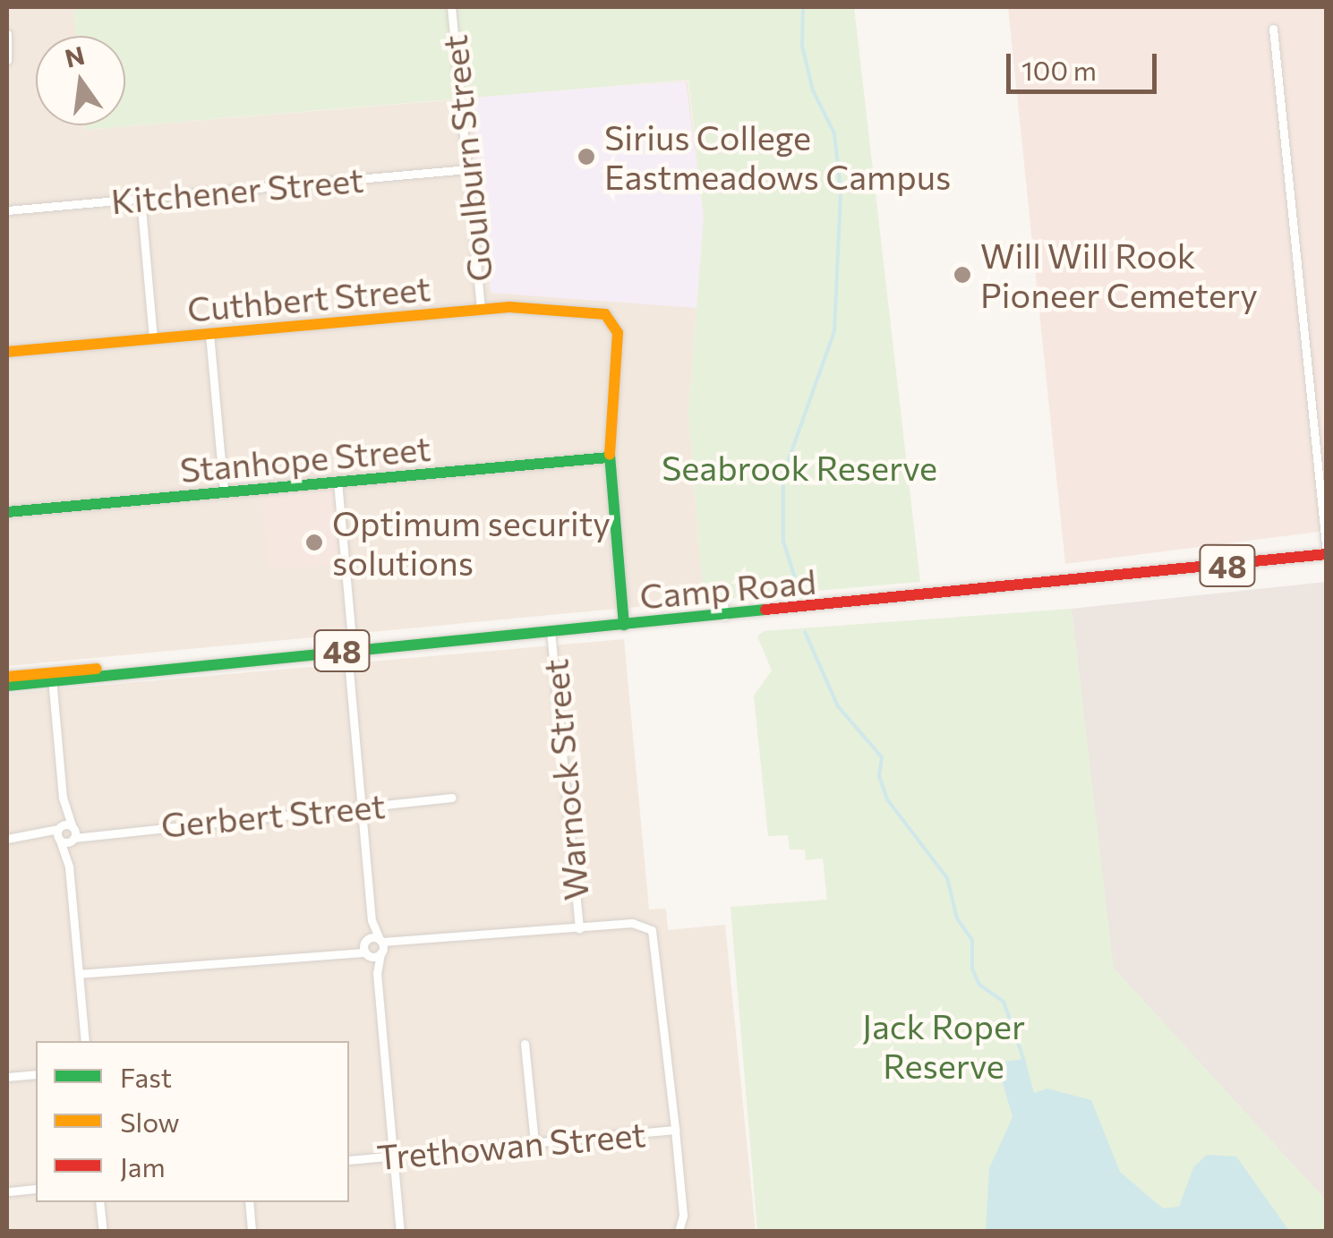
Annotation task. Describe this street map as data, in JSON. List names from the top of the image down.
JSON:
{
  "streets": {
    "street": [
      "Goulburn Street",
      "Kitchener Street",
      "Cuthbert Street",
      "Stanhope Street",
      "48",
      "Camp Road",
      "Warnock Street",
      "Gerbert Street",
      "Trethowan Street"
    ]
  },
  "crossings": [
    ["Goulburn Street", "Kitchener Street"],
    ["Goulburn Street", "Cuthbert Street"],
    ["Cuthbert Street", "Stanhope Street"],
    ["Camp Road", "Warnock Street"]
  ],
  "parks": ["Seabrook Reserve", "Jack Roper Reserve"],
  "places": ["Sirius College Eastmeadows Campus", "Will Will Rook Pioneer Cemetery", "Optimum security solutions"],
  "legend": ["Fast", "Slow", "Jam"],
  "scale_bar": "100 m",
  "north": "top"
}
